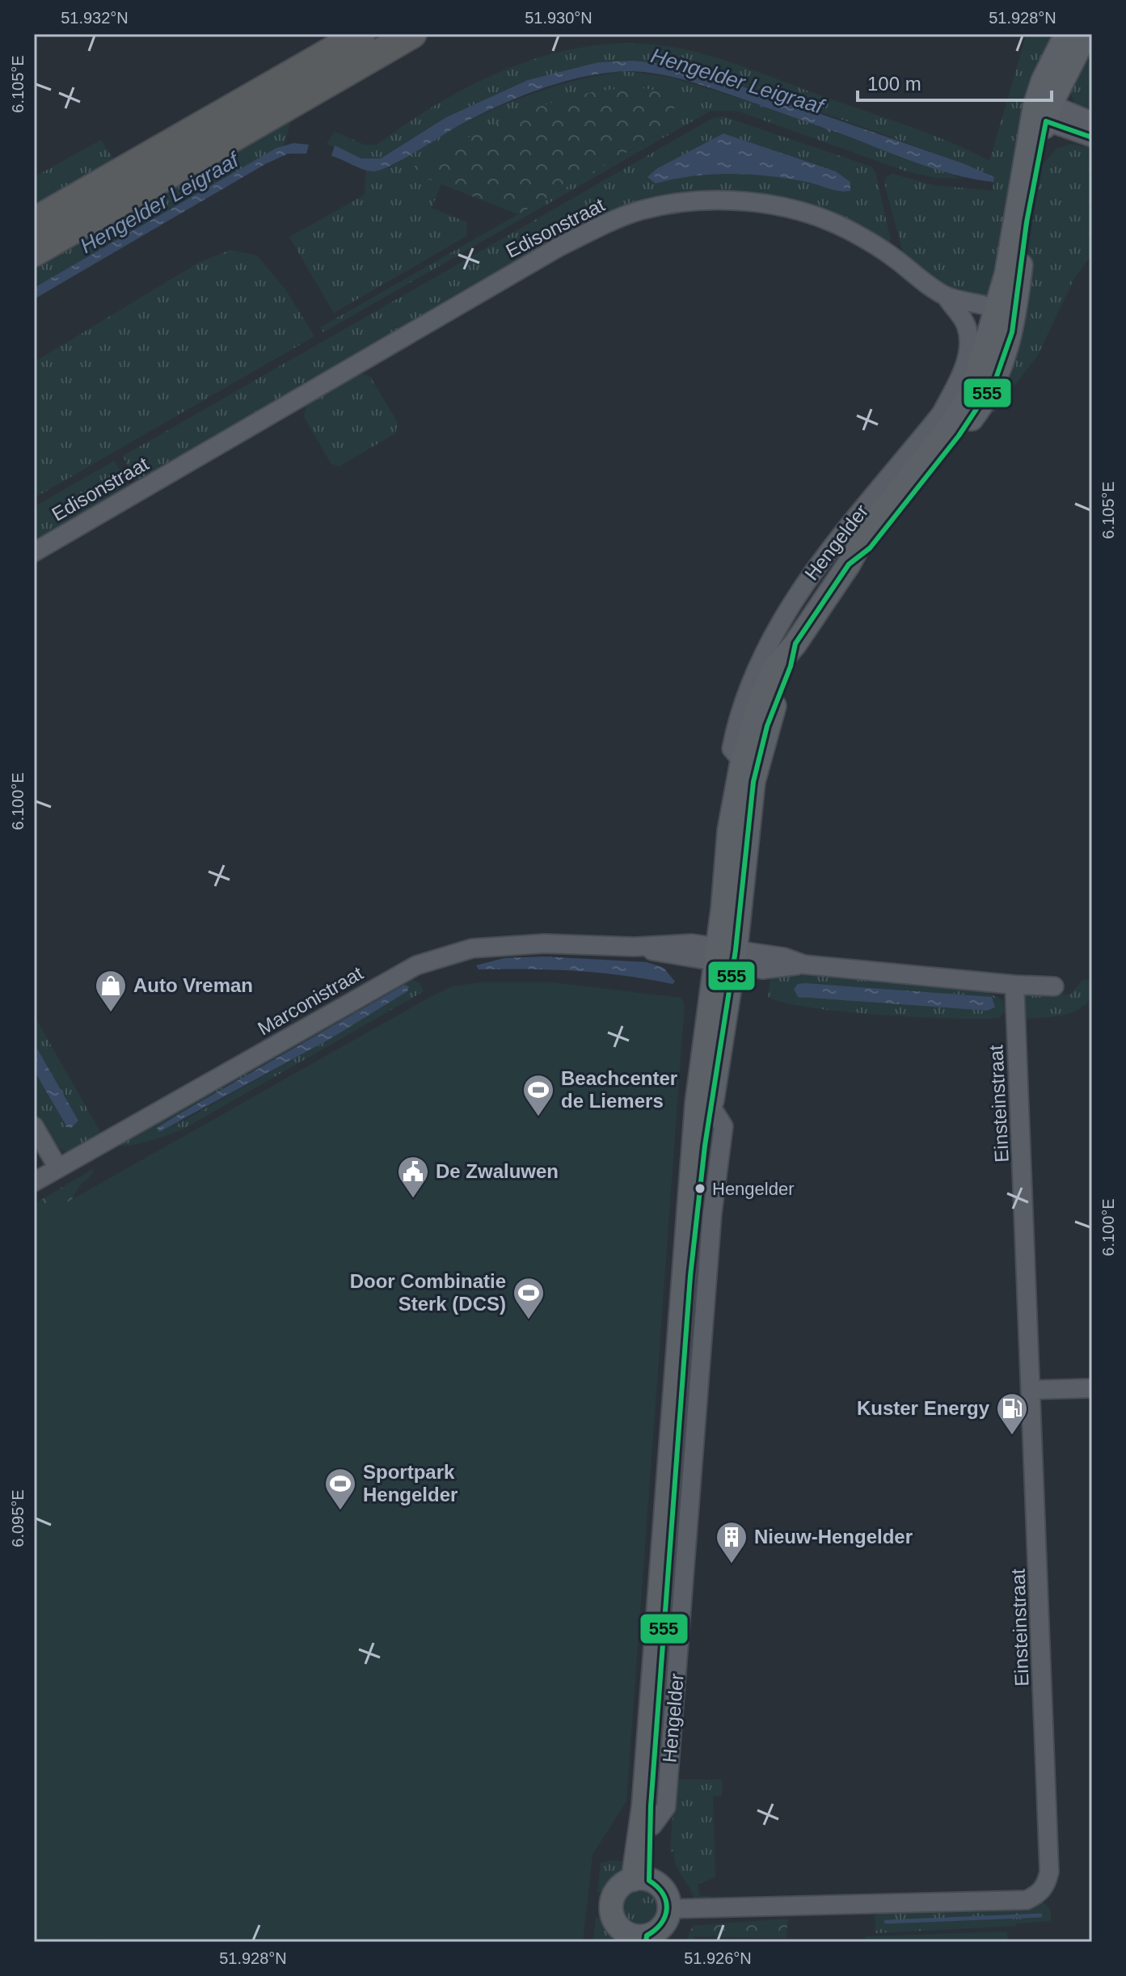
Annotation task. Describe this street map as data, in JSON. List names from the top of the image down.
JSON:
{
  "streets": {
    "main road": ["Hengelder"],
    "street": ["Edisonstraat", "Marconistraat", "Einsteinstraat"]
  },
  "crossings": [
    ["Edisonstraat", "Hengelder"],
    ["Hengelder", "Marconistraat"],
    ["Hengelder", "Einsteinstraat"]
  ],
  "water": ["Hengelder Leigraaf"],
  "places": {
    "shop": ["Auto Vreman"],
    "sports": ["Beachcenter de Liemers", "Door Combinatie Sterk (DCS)", "Sportpark Hengelder"],
    "other": ["Hengelder"],
    "public building": ["De Zwaluwen"],
    "fuel station": ["Kuster Energy"],
    "building": ["Nieuw-Hengelder"]
  },
  "lines": ["transit line 555"],
  "scale_bar": "100 m",
  "coordinates": [
    "51.932°N",
    "51.930°N",
    "51.928°N",
    "6.105°E",
    "6.100°E",
    "6.095°E",
    "51.926°N"
  ]
}
